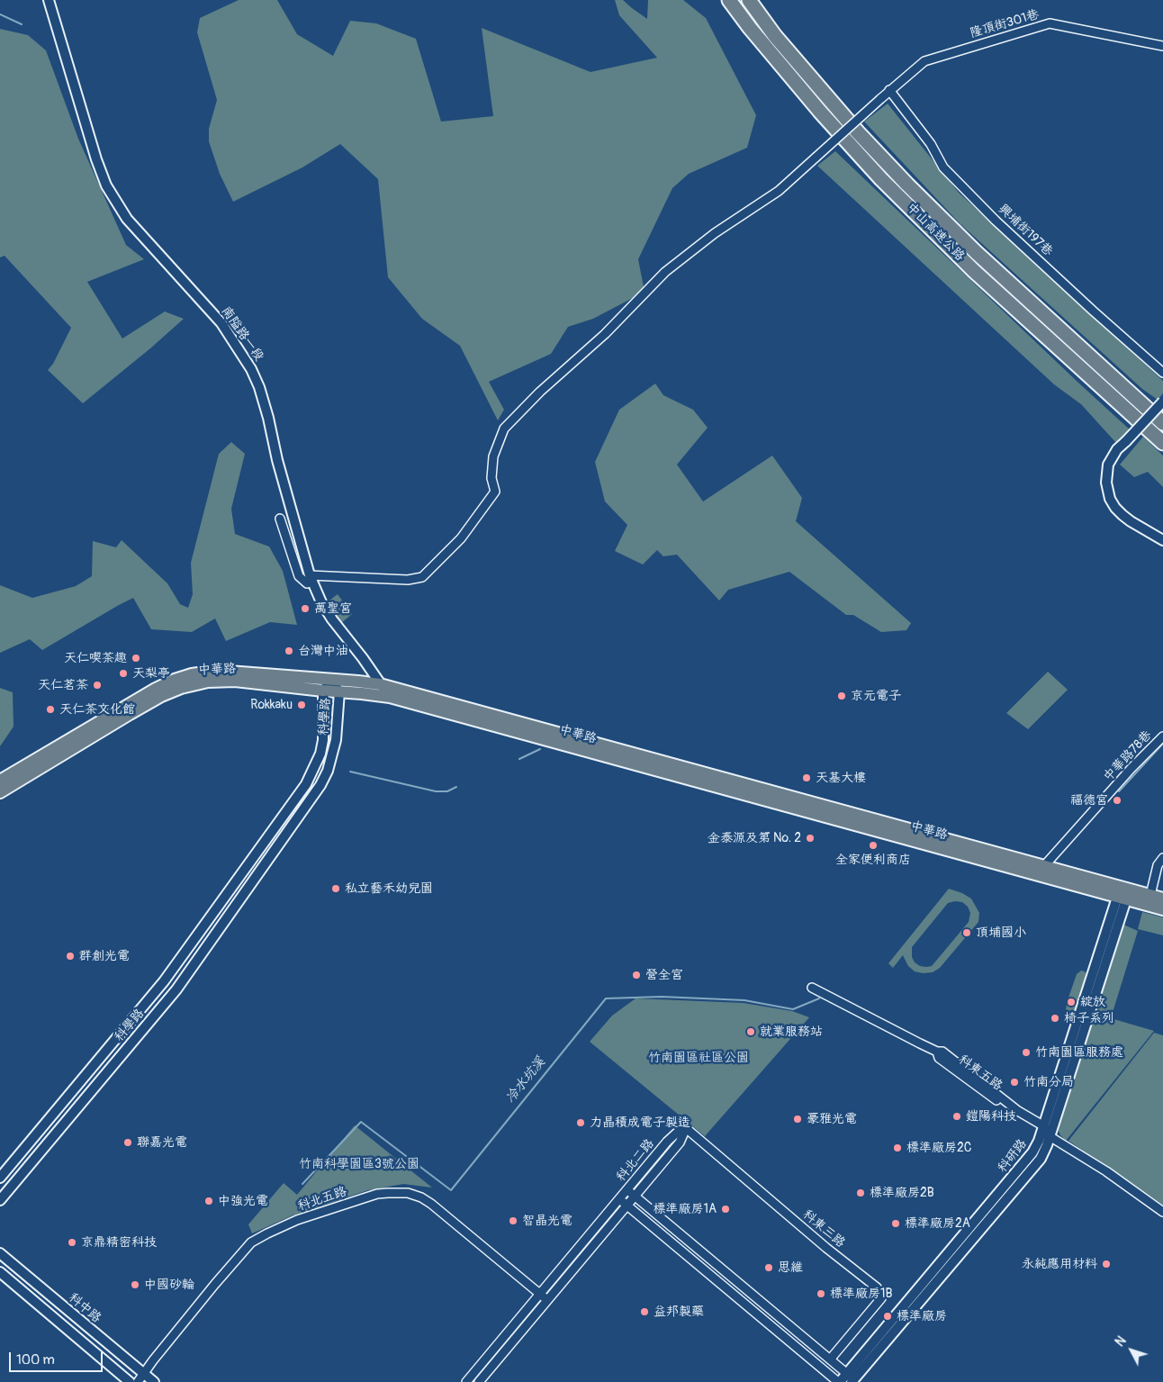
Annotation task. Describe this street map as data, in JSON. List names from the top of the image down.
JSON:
{
  "streets": {
    "highway": ["中山高速公路"],
    "main road": ["中華路"],
    "street": [
      "隆頂街301巷",
      "興埔街197巷",
      "南隘路一段",
      "科學路",
      "中華路78巷",
      "科東五路",
      "科研路",
      "科北二路",
      "科北五路",
      "科東三路",
      "科中路"
    ]
  },
  "crossings": [
    ["隆頂街301巷", "興埔街197巷"],
    ["隆頂街301巷", "南隘路一段"],
    ["南隘路一段", "中華路"],
    ["中華路", "科學路"],
    ["中華路", "中華路78巷"],
    ["中華路", "科研路"],
    ["科東五路", "科研路"],
    ["科北二路", "科北五路"],
    ["科北二路", "科東三路"],
    ["科北五路", "科中路"]
  ],
  "water": ["冷水坑溪"],
  "parks": ["竹南園區社區公園", "竹南科學園區3號公園"],
  "places": [
    "萬聖宮",
    "台灣中油",
    "天仁喫茶趣",
    "天梨亭",
    "天仁茗茶",
    "京元電子",
    "Rokkaku",
    "天仁茶文化館",
    "天基大樓",
    "福德宮",
    "金泰源及第 No. 2",
    "全家便利商店",
    "私立藝禾幼兒園",
    "頂埔國小",
    "群創光電",
    "營全宮",
    "綻放",
    "椅子系列",
    "就業服務站",
    "竹南園區服務處",
    "竹南分局",
    "鎧陽科技",
    "豪雅光電",
    "力晶積成電子製造",
    "聯嘉光電",
    "標準廠房2C",
    "標準廠房2B",
    "中強光電",
    "標準廠房1A",
    "智晶光電",
    "標準廠房2A",
    "京鼎精密科技",
    "永純應用材料",
    "思維",
    "中國砂輪",
    "標準廠房1B",
    "益邦製藥",
    "標準廠房"
  ],
  "scale_bar": "100 m",
  "north": "top left"
}
